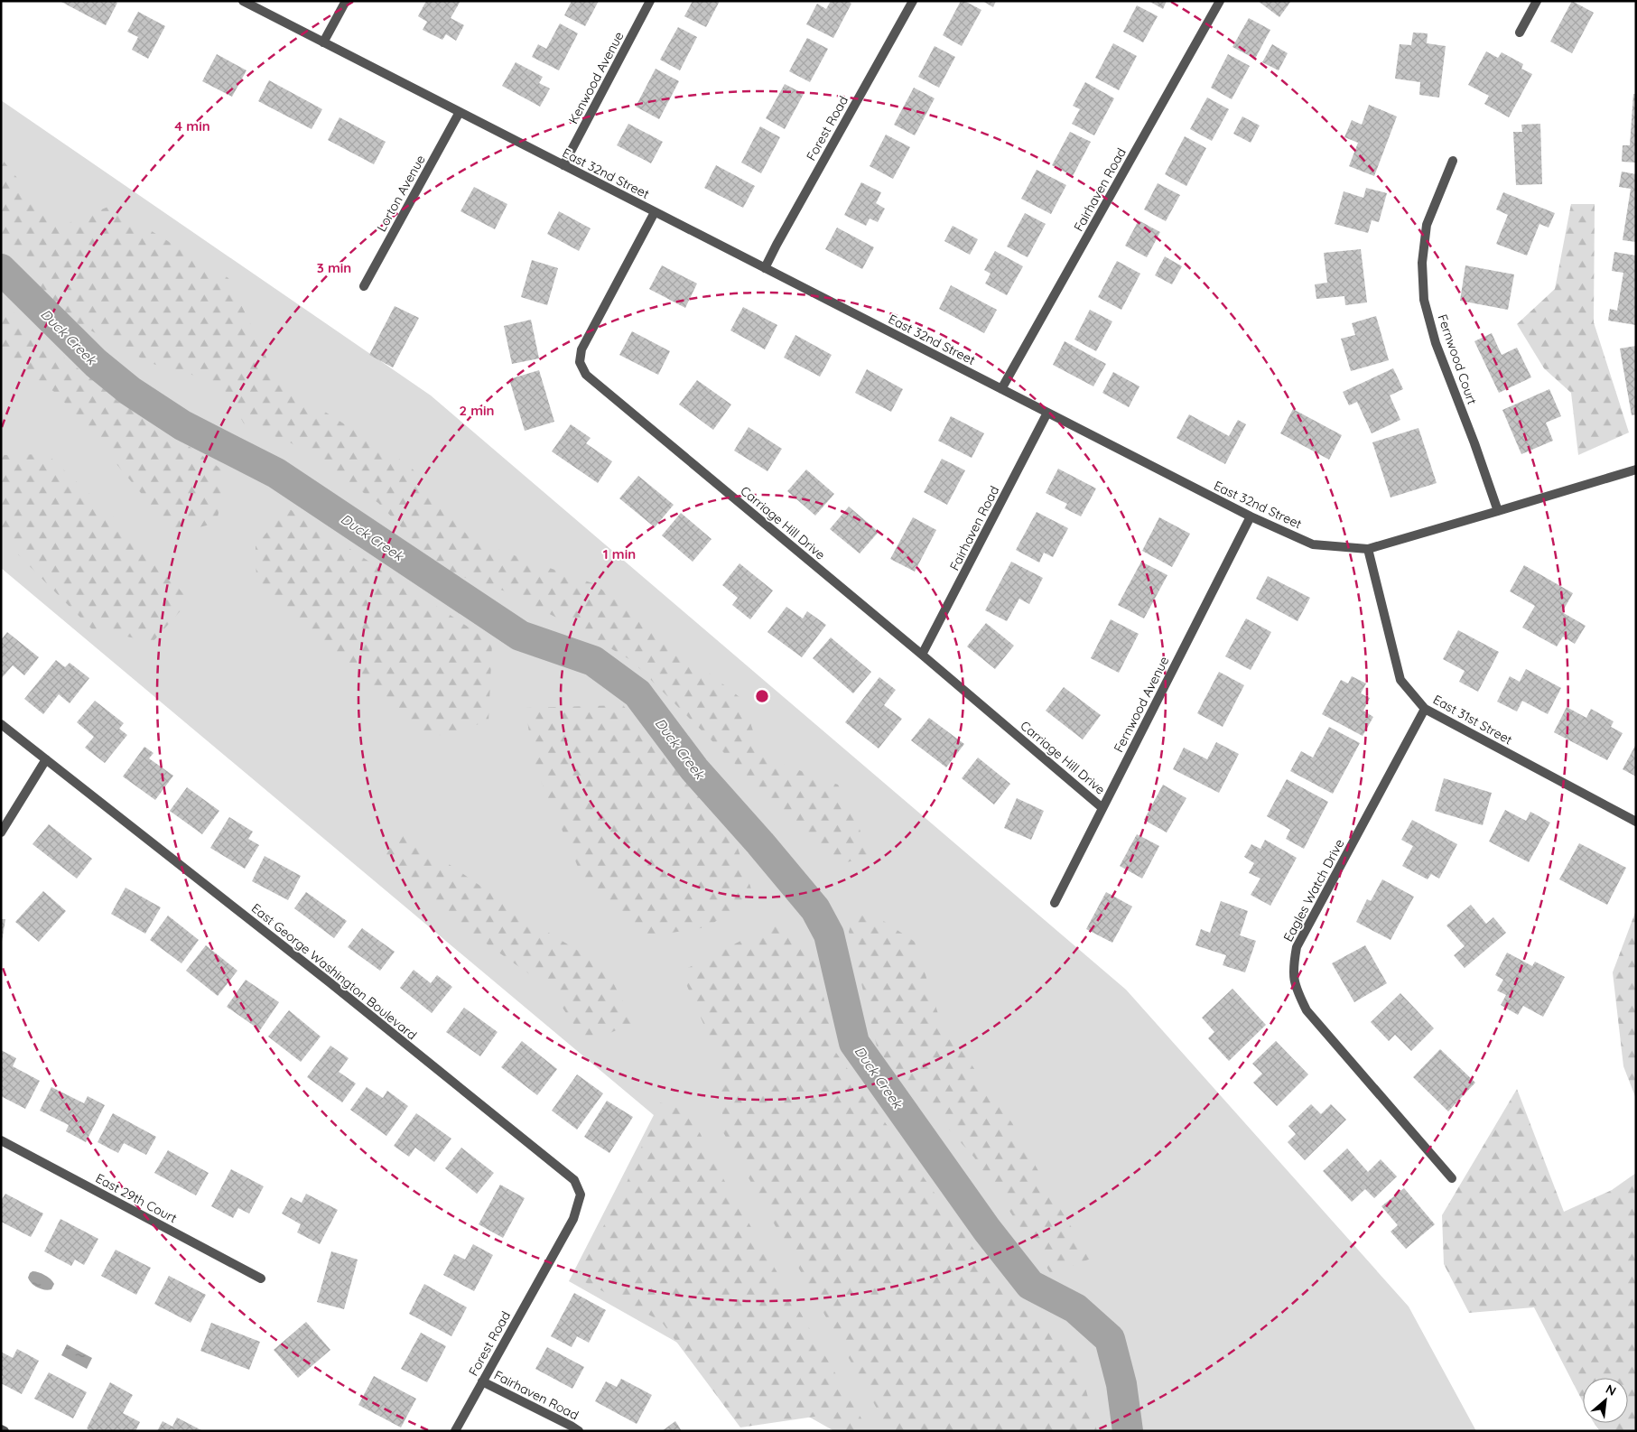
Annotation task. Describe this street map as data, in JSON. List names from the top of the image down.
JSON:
{
  "streets": {
    "street": [
      "Kenwood Avenue",
      "Forest Road",
      "East 32nd Street",
      "Fairhaven Road",
      "Lorton Avenue",
      "Fernwood Court",
      "Carriage Hill Drive",
      "Fernwood Avenue",
      "East 31st Street",
      "Eagles Watch Drive",
      "East George Washington Boulevard",
      "East 29th Court"
    ]
  },
  "crossings": [
    ["Kenwood Avenue", "East 32nd Street"],
    ["Forest Road", "East 32nd Street"],
    ["Forest Road", "Fairhaven Road"],
    ["Forest Road", "East George Washington Boulevard"],
    ["East 32nd Street", "Fairhaven Road"],
    ["East 32nd Street", "Lorton Avenue"],
    ["East 32nd Street", "Fernwood Court"],
    ["East 32nd Street", "Carriage Hill Drive"],
    ["East 32nd Street", "Fernwood Avenue"],
    ["East 32nd Street", "East 31st Street"],
    ["Fairhaven Road", "Carriage Hill Drive"],
    ["Carriage Hill Drive", "Fernwood Avenue"],
    ["East 31st Street", "Eagles Watch Drive"]
  ],
  "water": ["Duck Creek"],
  "north": "top right",
  "rings": [
    "4 min",
    "3 min",
    "2 min",
    "1 min"
  ]
}
